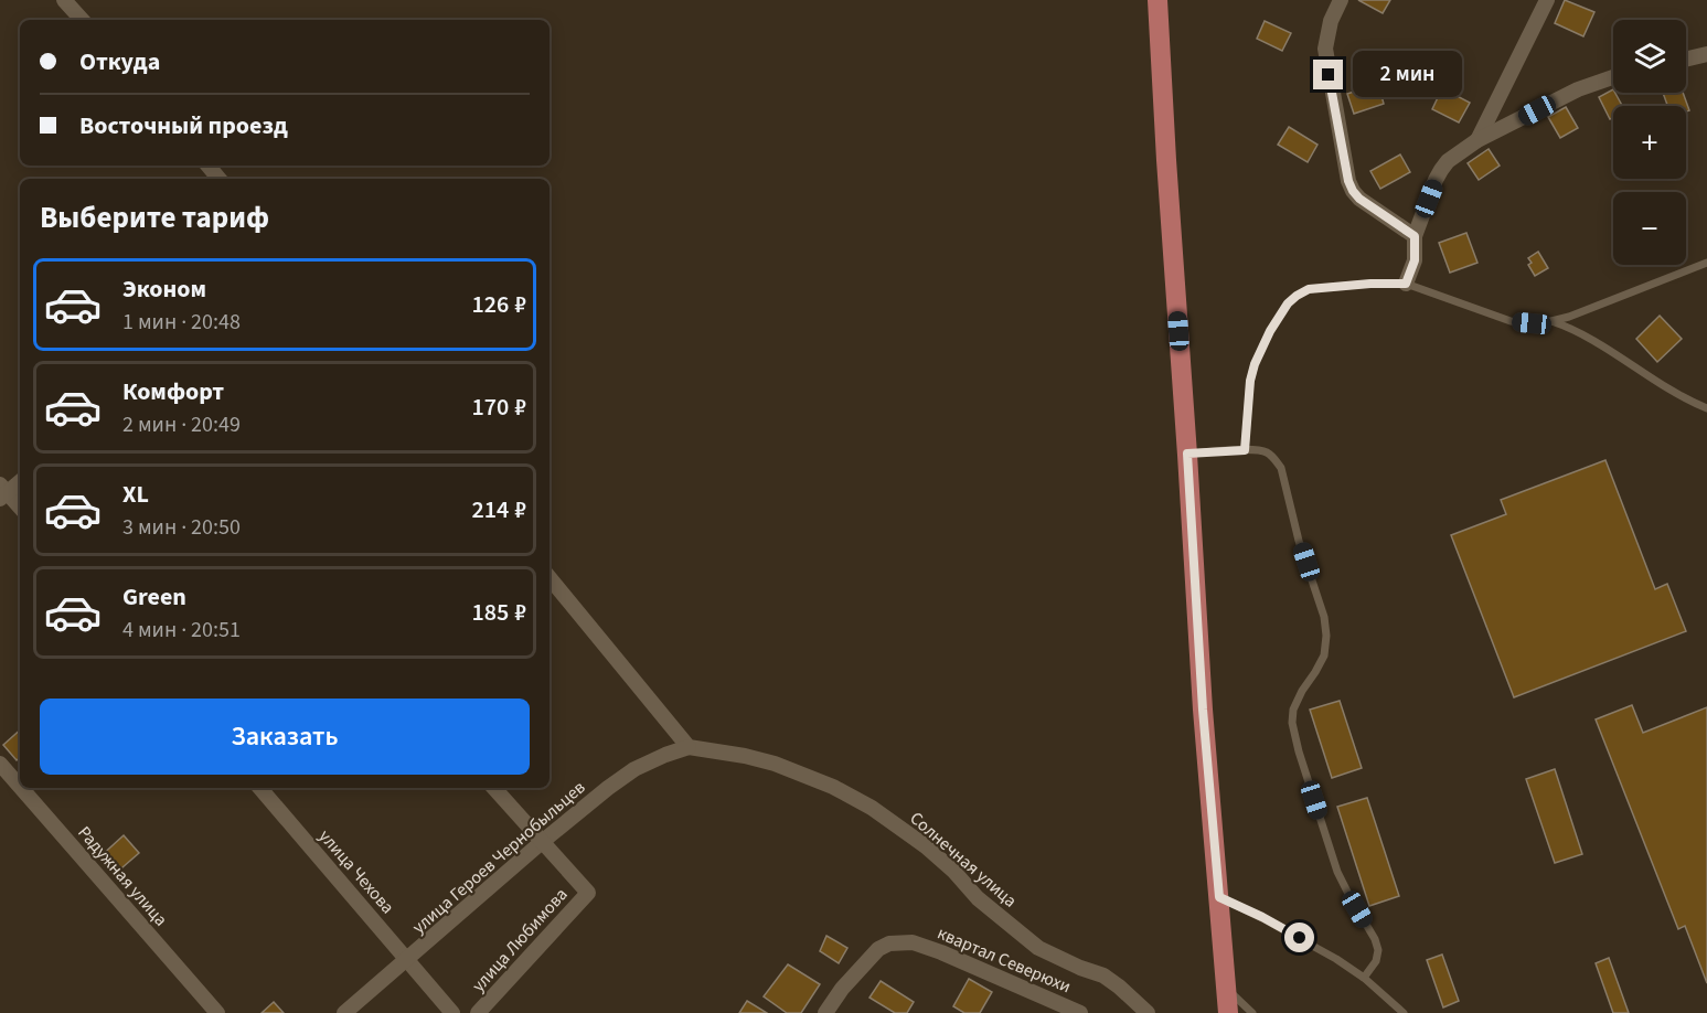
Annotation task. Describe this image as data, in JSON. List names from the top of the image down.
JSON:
{
  "streets": {
    "street": [
      "улица Героев Чернобыльцев",
      "Солнечная улица",
      "улица Чехова",
      "Радужная улица",
      "улица Любимова",
      "квартал Северюхи"
    ]
  },
  "crossings": [
    ["улица Героев Чернобыльцев", "Солнечная улица"],
    ["улица Героев Чернобыльцев", "улица Чехова"],
    ["улица Героев Чернобыльцев", "улица Любимова"]
  ],
  "page": {
    "map_buttons": ["+", "−"],
    "banner": ["Откуда", "Восточный проезд"],
    "bubble": "2 мин",
    "heading": "Выберите тариф",
    "list": [
      {
        "name": "Эконом",
        "note": "1 мин · 20:48",
        "value": "126 ₽"
      },
      {
        "name": "Комфорт",
        "note": "2 мин · 20:49",
        "value": "170 ₽"
      },
      {
        "name": "XL",
        "note": "3 мин · 20:50",
        "value": "214 ₽"
      },
      {
        "name": "Green",
        "note": "4 мин · 20:51",
        "value": "185 ₽"
      }
    ],
    "buttons": "Заказать"
  }
}
